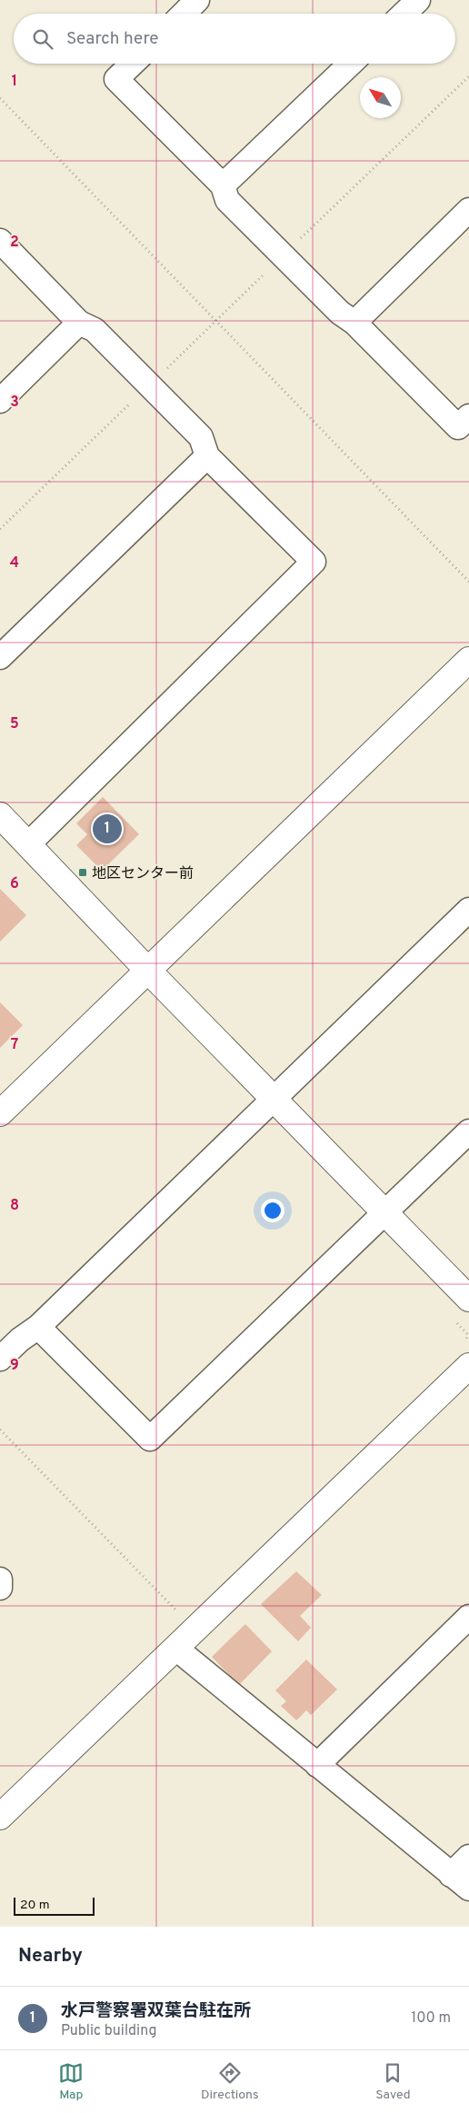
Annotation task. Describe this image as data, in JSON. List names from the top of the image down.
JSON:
{
  "places": {
    "transit": ["地区センター前"]
  },
  "scale_bar": "20 m",
  "north": "top left",
  "page": {
    "search": "Search here",
    "pins": "1",
    "scale": "20 m",
    "heading": "Nearby",
    "list": [
      {
        "mark": "1",
        "name": "水戸警察署双葉台駐在所",
        "note": "Public building",
        "value": "100 m"
      }
    ],
    "nav": ["Map", "Directions", "Saved"]
  },
  "grid": {
    "rows": [
      "1",
      "2",
      "3",
      "4",
      "5",
      "6",
      "7",
      "8",
      "9"
    ]
  }
}
